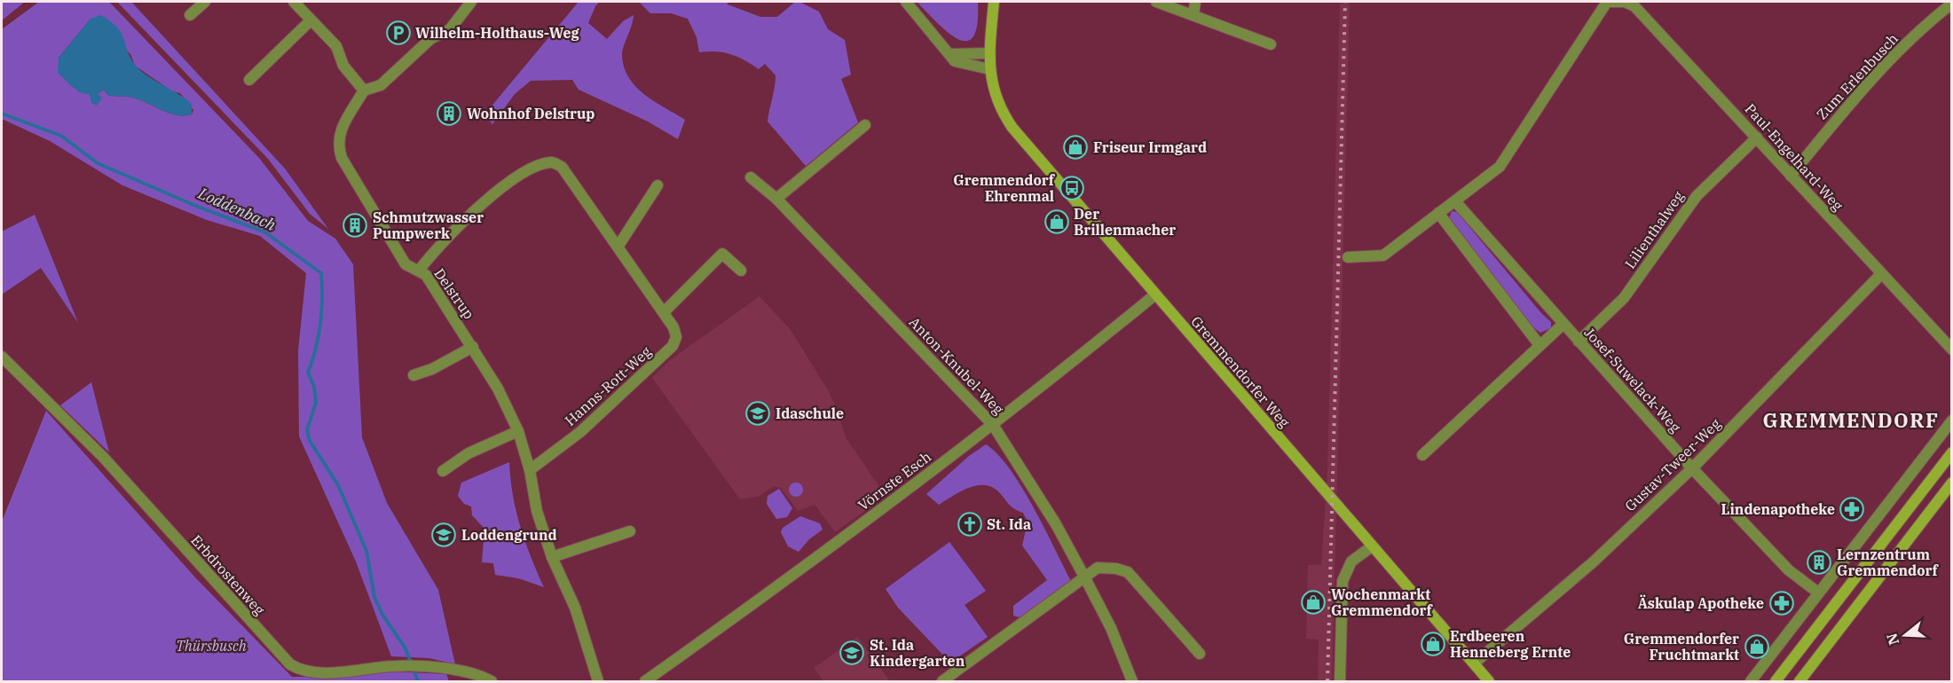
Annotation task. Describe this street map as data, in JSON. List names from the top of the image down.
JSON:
{
  "streets": {
    "street": [
      "Zum Erlenbusch",
      "Paul-Engelhard-Weg",
      "Lilienthalweg",
      "Delstrup",
      "Anton-Knubel-Weg",
      "Gremmendorfer Weg",
      "Josef-Suwelack-Weg",
      "Hanns-Rott-Weg",
      "Gustav-Tweer-Weg",
      "Vörnste Esch",
      "Erbdrostenweg"
    ]
  },
  "crossings": [
    ["Zum Erlenbusch", "Paul-Engelhard-Weg"],
    ["Paul-Engelhard-Weg", "Lilienthalweg"],
    ["Paul-Engelhard-Weg", "Gustav-Tweer-Weg"],
    ["Lilienthalweg", "Josef-Suwelack-Weg"],
    ["Delstrup", "Hanns-Rott-Weg"],
    ["Anton-Knubel-Weg", "Vörnste Esch"],
    ["Gremmendorfer Weg", "Gustav-Tweer-Weg"],
    ["Gremmendorfer Weg", "Vörnste Esch"],
    ["Josef-Suwelack-Weg", "Gustav-Tweer-Weg"]
  ],
  "districts": ["GREMMENDORF"],
  "water": ["Loddenbach"],
  "parks": ["Thürsbusch"],
  "places": {
    "parking": ["Wilhelm-Holthaus-Weg"],
    "building": ["Wohnhof Delstrup", "Schmutzwasser Pumpwerk", "Lernzentrum Gremmendorf"],
    "shop": [
      "Friseur Irmgard",
      "Der Brillenmacher",
      "Wochenmarkt Gremmendorf",
      "Erdbeeren Henneberg Ernte",
      "Gremmendorfer Fruchtmarkt"
    ],
    "bus stop": ["Gremmendorf Ehrenmal"],
    "school or university": ["Idaschule", "Loddengrund", "St. Ida Kindergarten"],
    "pharmacy": ["Lindenapotheke", "Äskulap Apotheke"],
    "church": ["St. Ida"]
  },
  "north": "left"
}
